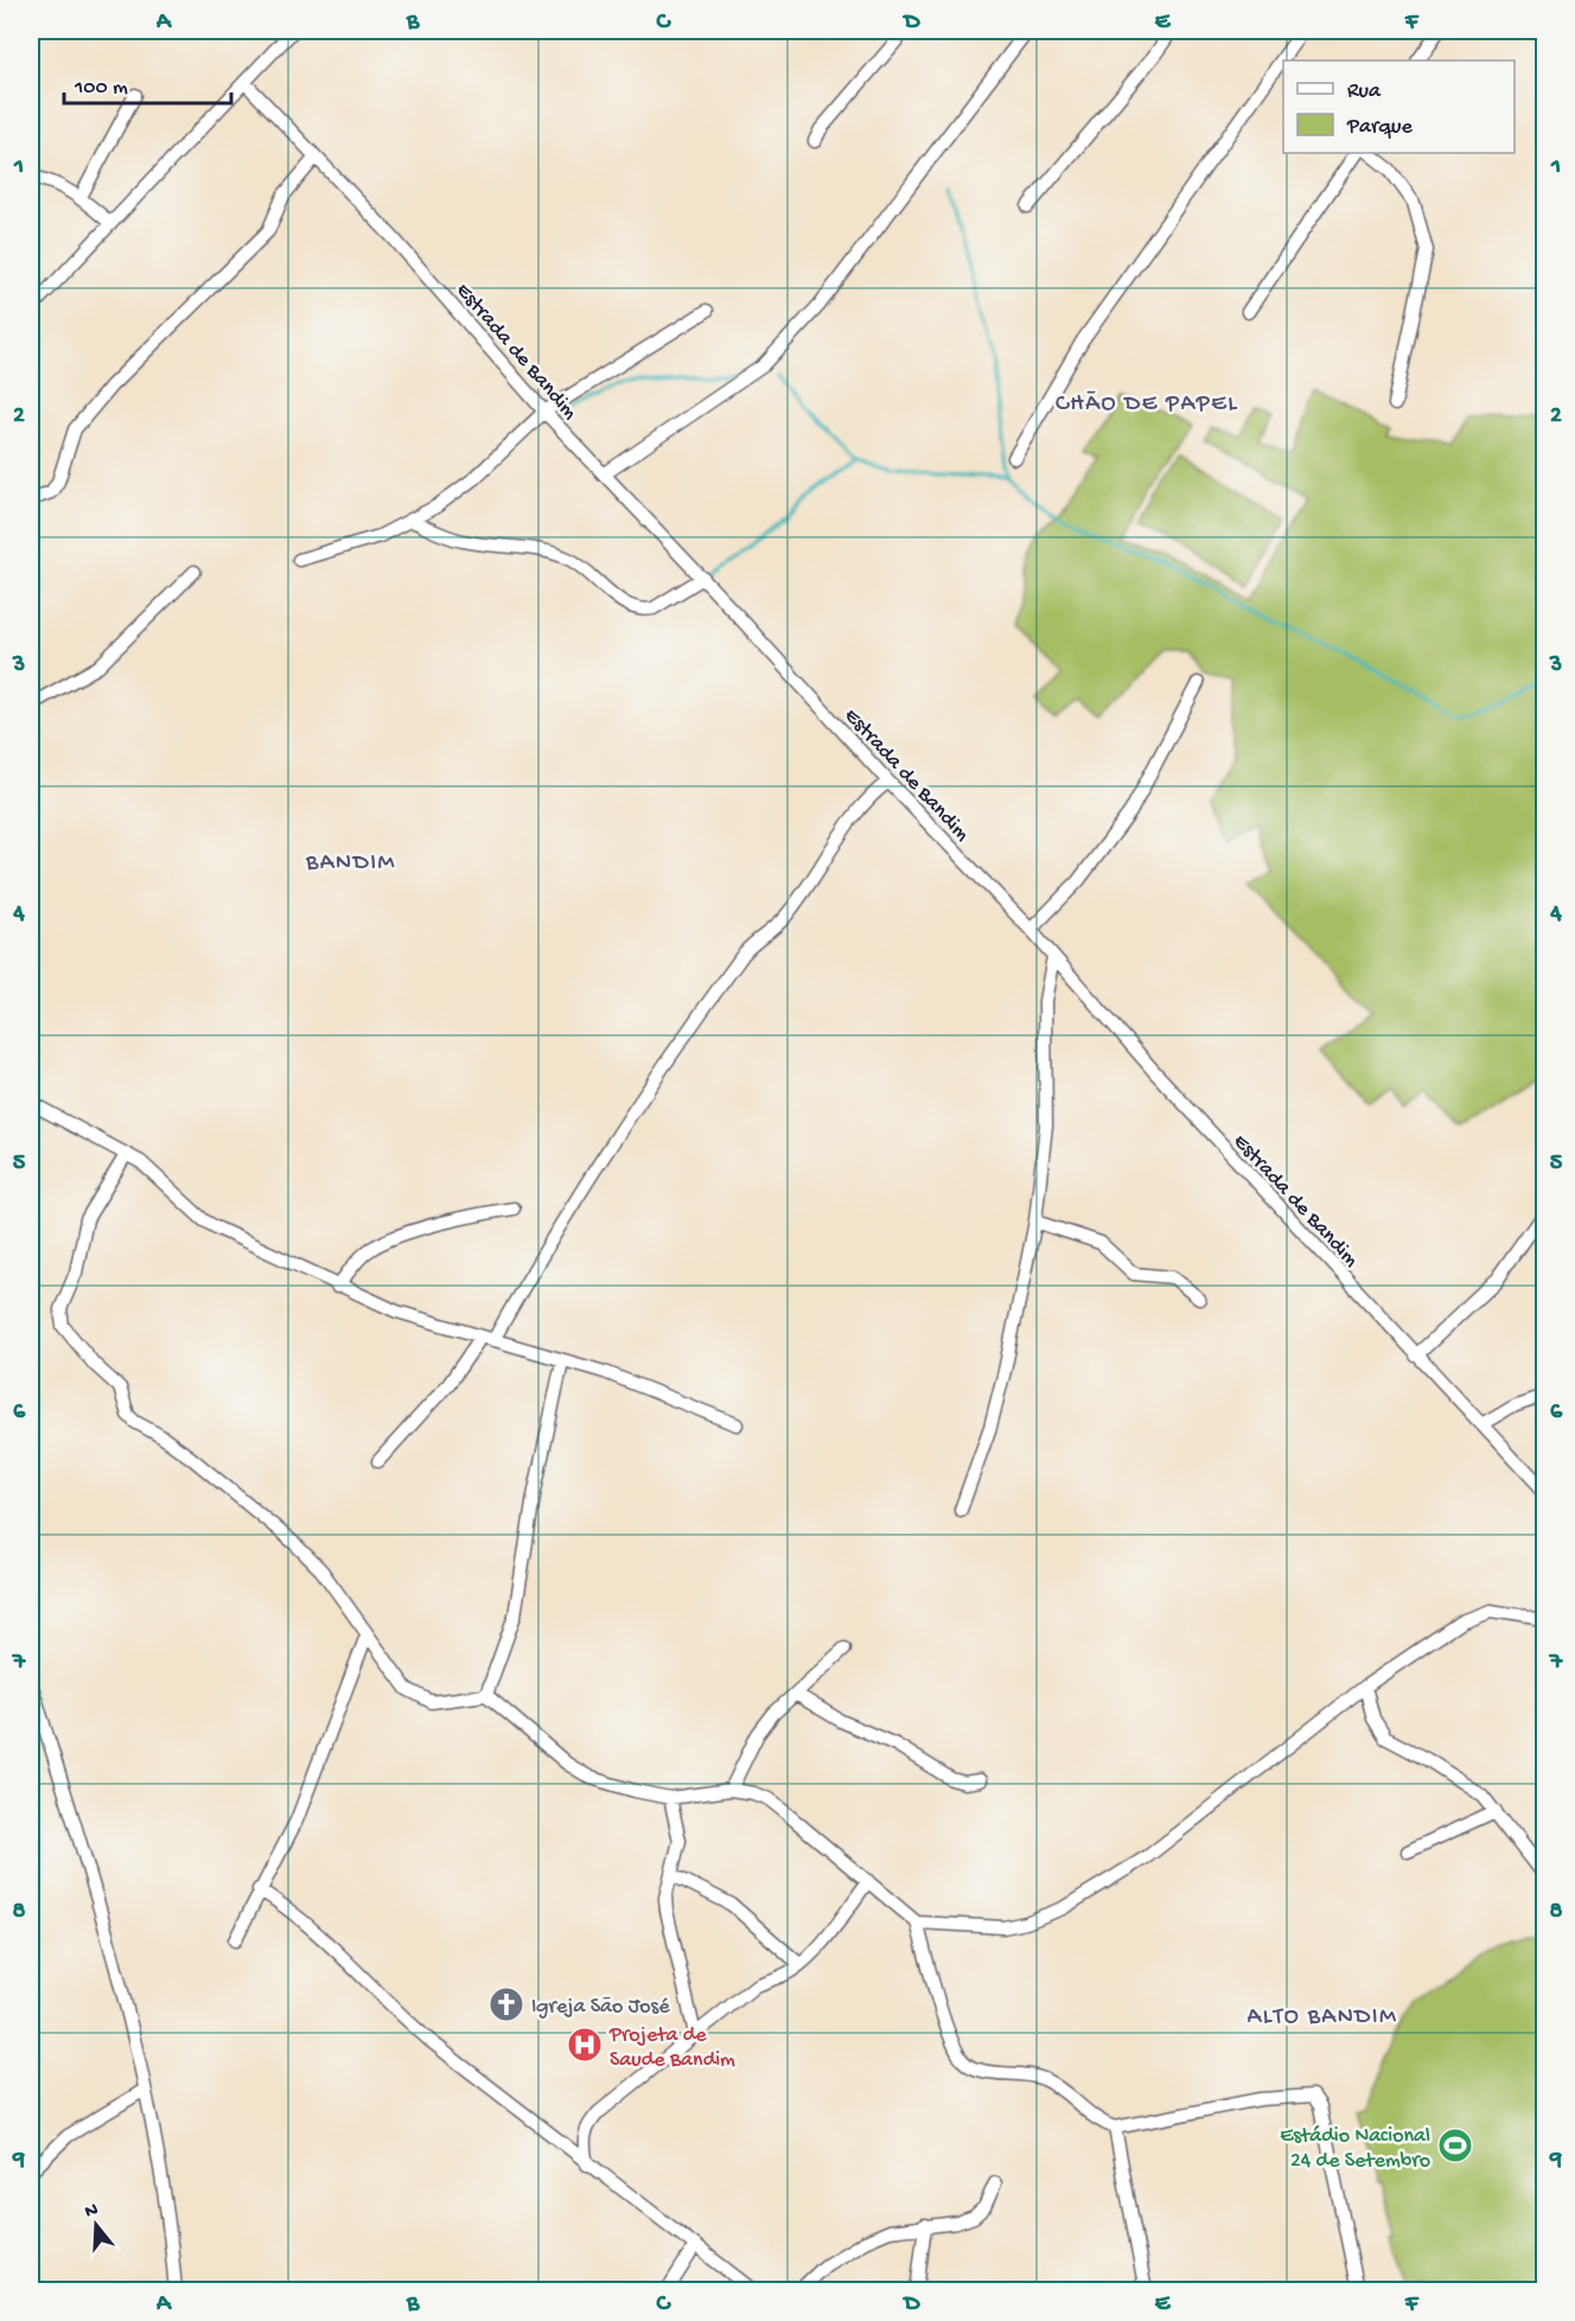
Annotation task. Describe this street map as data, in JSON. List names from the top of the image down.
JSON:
{
  "streets": {
    "street": ["Estrada de Bandim"]
  },
  "districts": ["CHÃO DE PAPEL", "BANDIM", "ALTO BANDIM"],
  "places": {
    "church": ["Igreja São José"],
    "hospital": ["Projeta de Saude Bandim"],
    "sports": ["Estádio Nacional 24 de Setembro"]
  },
  "legend": ["Rua", "Parque"],
  "scale_bar": "100 m",
  "north": "top",
  "grid": {
    "columns": [
      "A",
      "B",
      "C",
      "D",
      "E",
      "F"
    ],
    "rows": [
      "1",
      "2",
      "3",
      "4",
      "5",
      "6",
      "7",
      "8",
      "9"
    ]
  }
}
